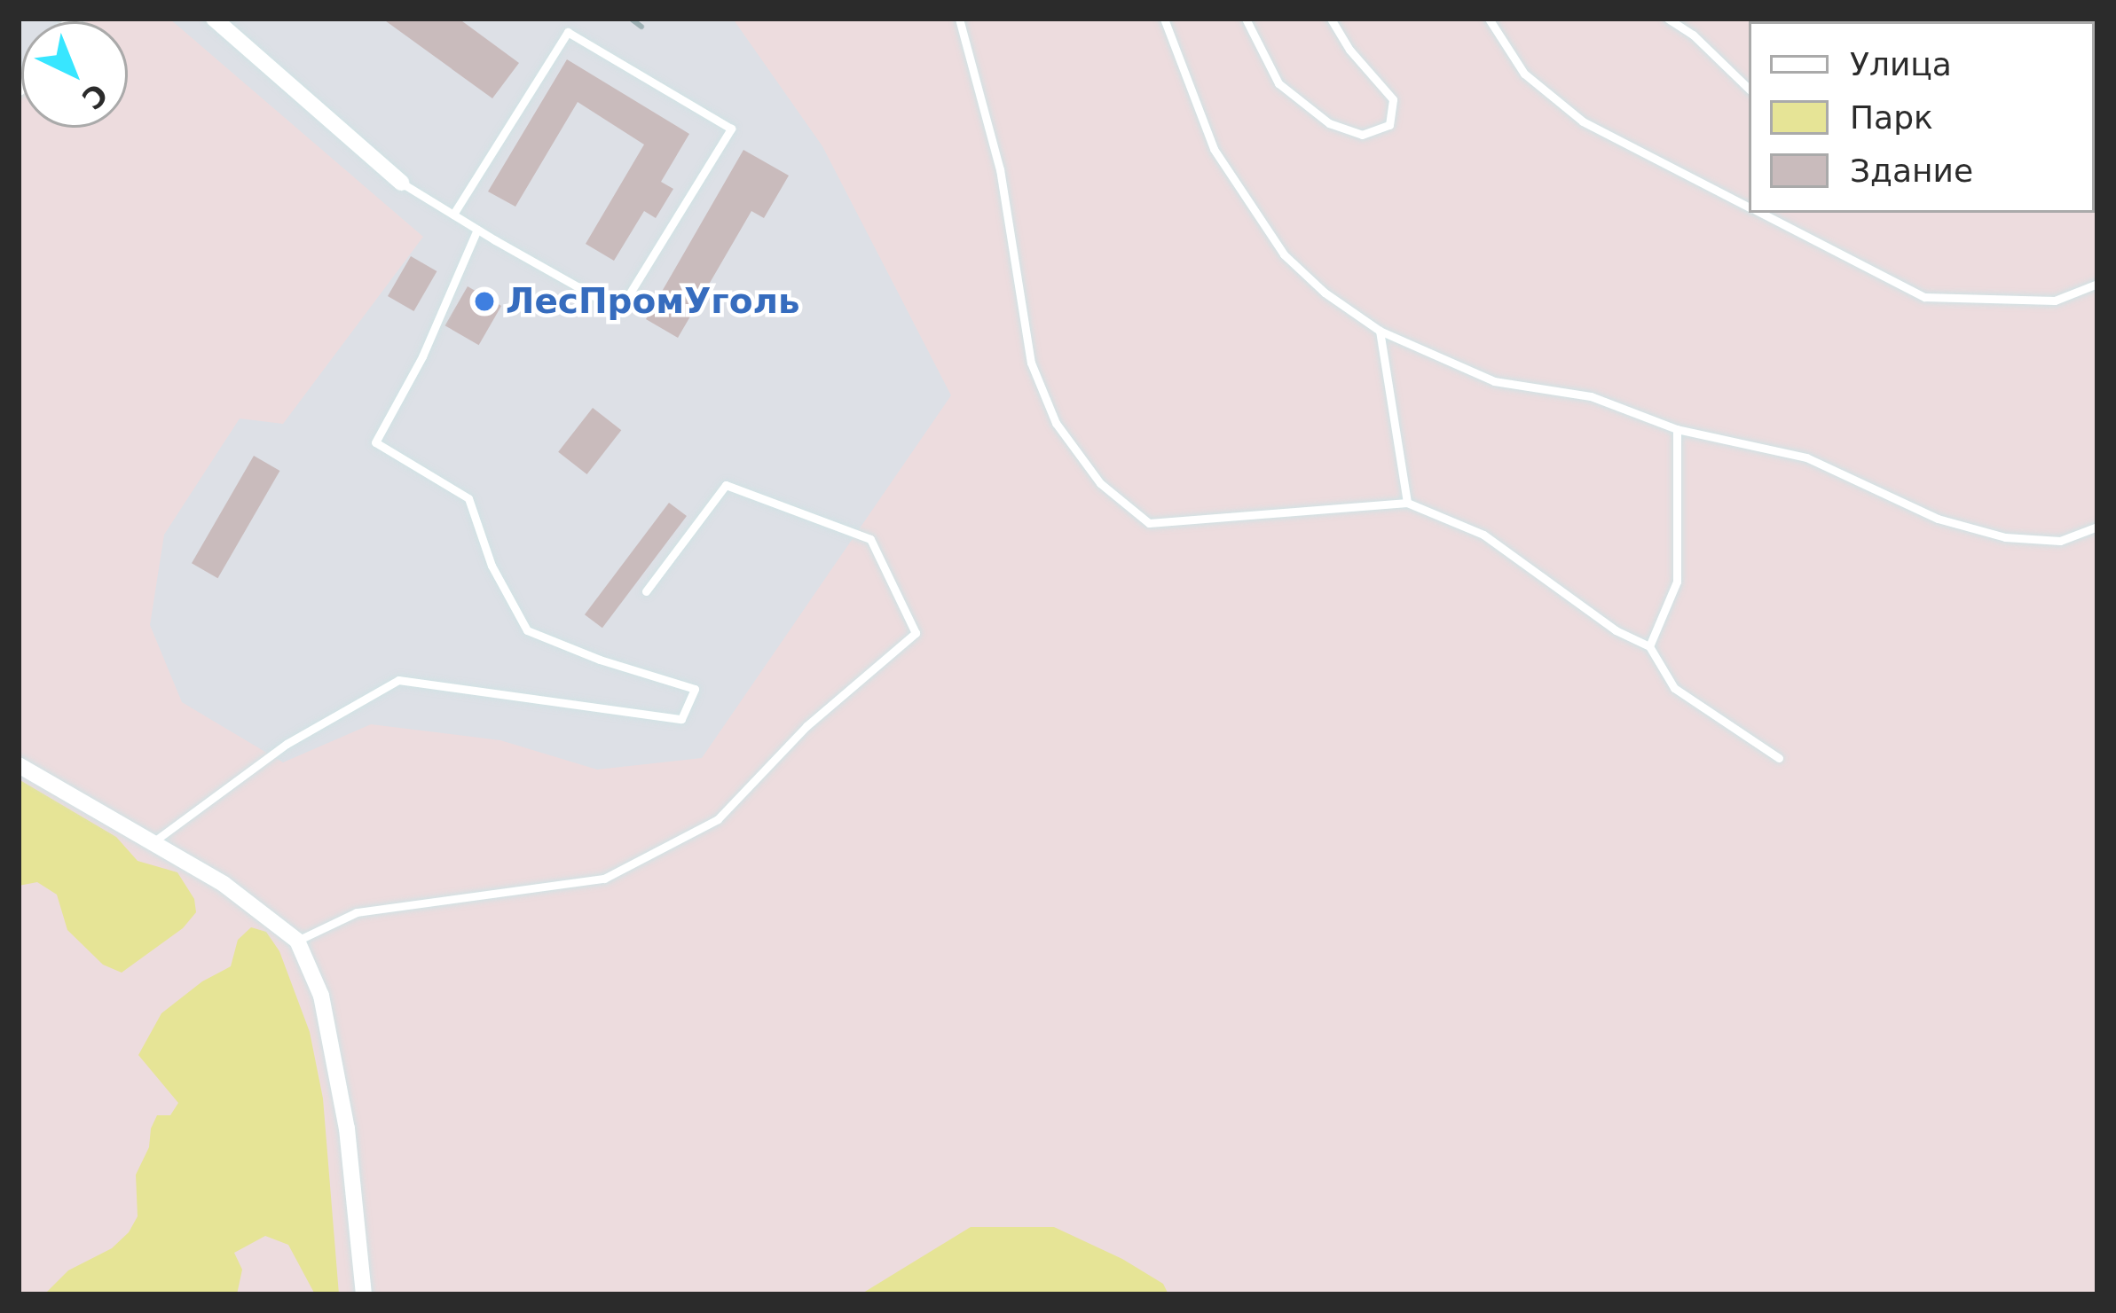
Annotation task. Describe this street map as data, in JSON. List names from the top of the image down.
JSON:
{
  "places": ["ЛесПромУголь"],
  "legend": ["Улица", "Парк", "Здание"],
  "north": "bottom right"
}
